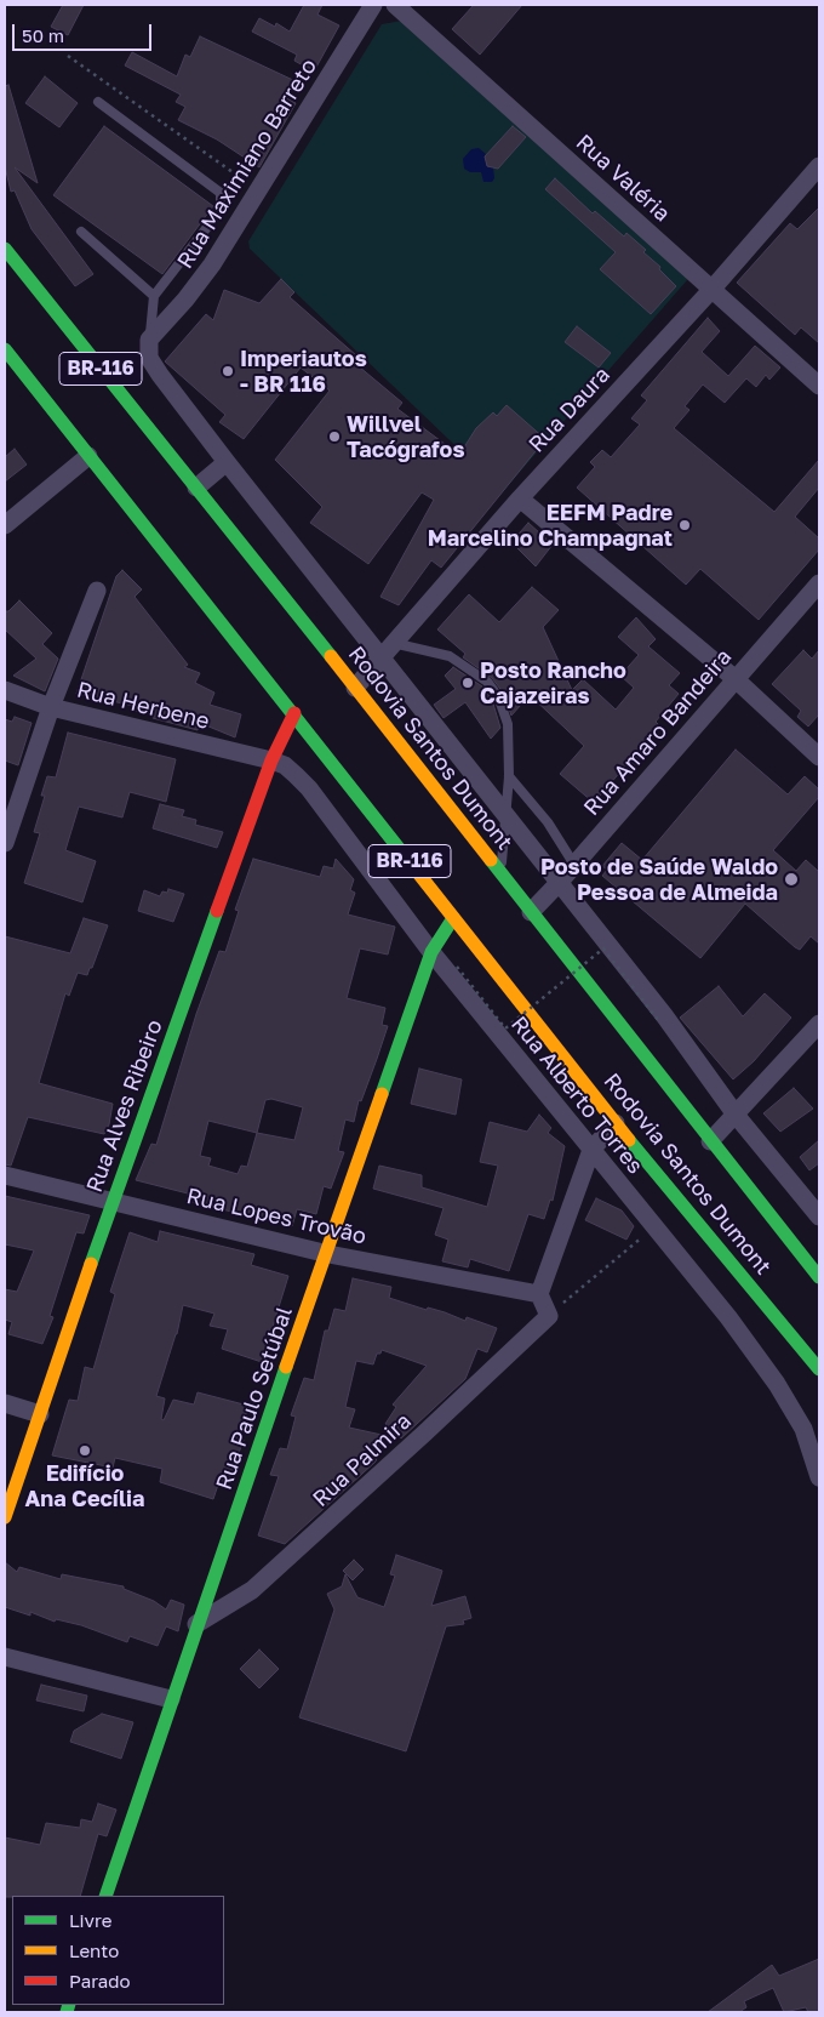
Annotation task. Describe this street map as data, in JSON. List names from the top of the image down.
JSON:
{
  "streets": {
    "main road": [
      "BR-116",
      "Rodovia Santos Dumont",
      "Rua Alves Ribeiro",
      "Rua Paulo Setúbal"
    ],
    "street": [
      "Rua Maximiano Barreto",
      "Rua Valéria",
      "Rua Daura",
      "Rua Herbene",
      "Rua Amaro Bandeira",
      "Rua Alberto Torres",
      "Rua Lopes Trovão",
      "Rua Palmira"
    ]
  },
  "crossings": [
    ["Rua Valéria", "Rua Daura"],
    ["Rua Daura", "Rodovia Santos Dumont"],
    ["Rua Herbene", "Rua Alberto Torres"],
    ["Rua Herbene", "Rua Alves Ribeiro"],
    ["Rua Amaro Bandeira", "Rodovia Santos Dumont"],
    ["Rodovia Santos Dumont", "Rua Alves Ribeiro"],
    ["Rodovia Santos Dumont", "Rua Paulo Setúbal"],
    ["Rua Alberto Torres", "Rua Alves Ribeiro"],
    ["Rua Alberto Torres", "Rua Paulo Setúbal"],
    ["Rua Alves Ribeiro", "Rua Lopes Trovão"],
    ["Rua Lopes Trovão", "Rua Paulo Setúbal"],
    ["Rua Paulo Setúbal", "Rua Palmira"]
  ],
  "places": [
    "Imperiautos - BR 116",
    "Willvel Tacógrafos",
    "EEFM Padre Marcelino Champagnat",
    "Posto Rancho Cajazeiras",
    "Posto de Saúde Waldo Pessoa de Almeida",
    "Edifício Ana Cecília"
  ],
  "legend": ["Livre", "Lento", "Parado"],
  "scale_bar": "50 m"
}
